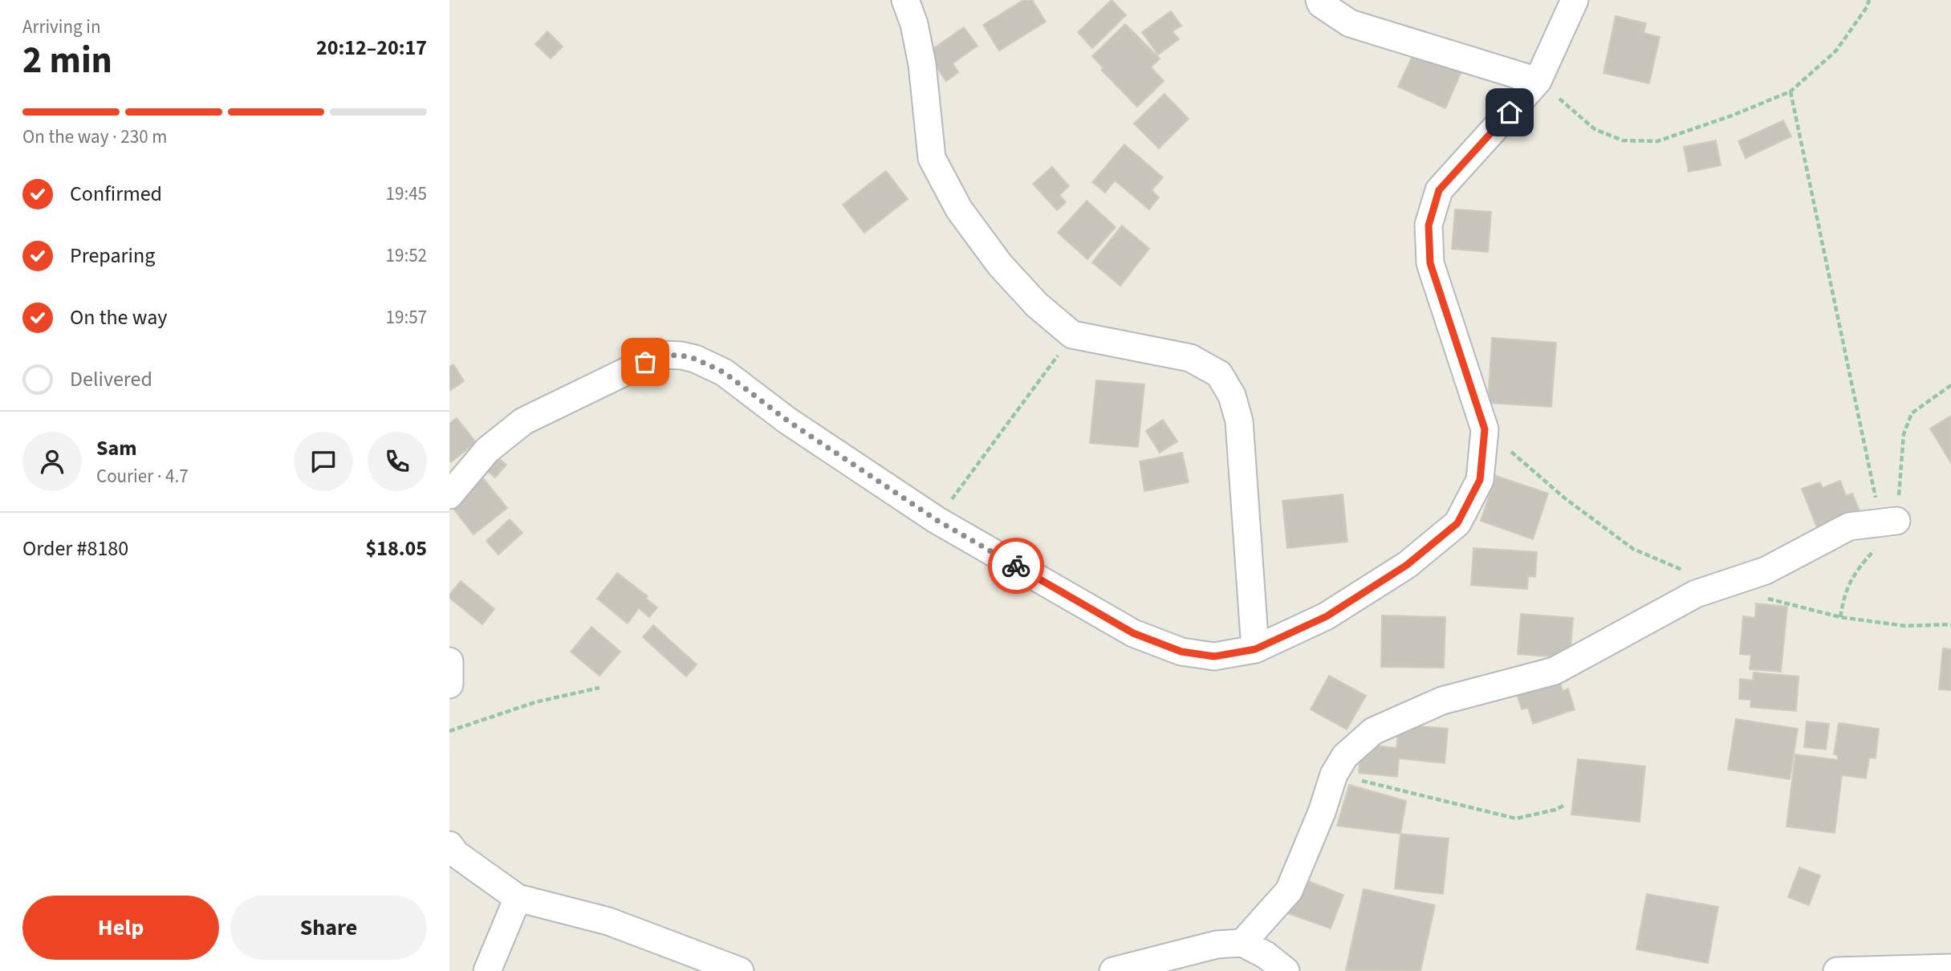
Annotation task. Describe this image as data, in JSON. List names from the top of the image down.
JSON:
{
  "page": {
    "heading": ["2 min", "Arriving in", "20:12–20:17"],
    "panel": [
      "Sam",
      "Courier · 4.7",
      "Order #8180",
      "$18.05"
    ],
    "bar": "On the way · 230 m",
    "list": [
      ["Confirmed", "19:45"],
      ["Preparing", "19:52"],
      ["On the way", "19:57"],
      "Delivered"
    ],
    "buttons": ["Help", "Share"]
  }
}
